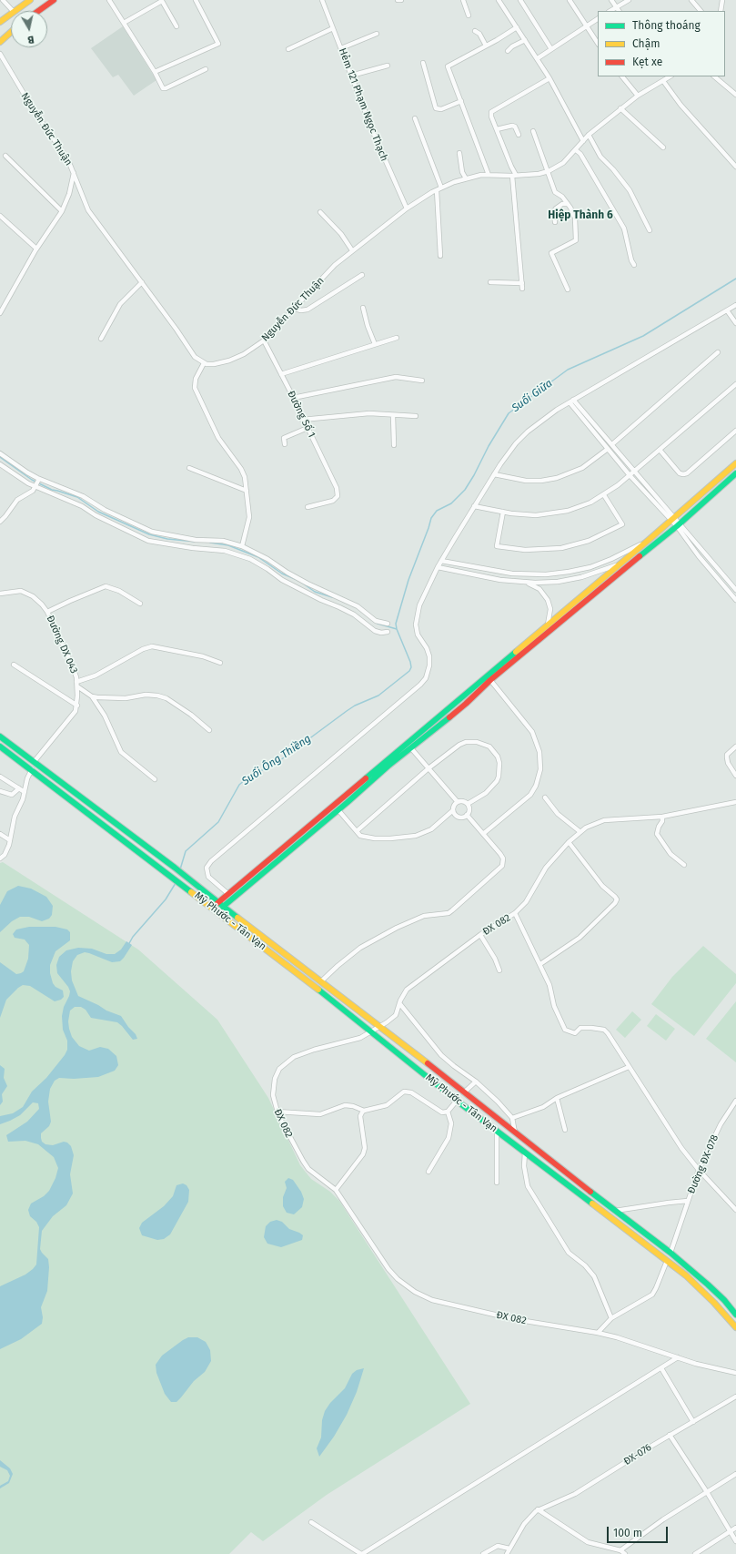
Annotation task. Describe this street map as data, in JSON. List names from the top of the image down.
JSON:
{
  "streets": {
    "main road": ["Mỹ Phước - Tân Vạn"],
    "street": [
      "Hẻm 121 Phạm Ngọc Thạch",
      "Nguyễn Đức Thuận",
      "Đường Số 1",
      "Đường DX 043",
      "ĐX 082",
      "Đường ĐX-078",
      "ĐX-076"
    ]
  },
  "crossings": [
    ["Hẻm 121 Phạm Ngọc Thạch", "Nguyễn Đức Thuận"],
    ["Nguyễn Đức Thuận", "Đường Số 1"],
    ["Đường DX 043", "Mỹ Phước - Tân Vạn"],
    ["Mỹ Phước - Tân Vạn", "ĐX 082"],
    ["Mỹ Phước - Tân Vạn", "Đường ĐX-078"]
  ],
  "districts": ["Hiệp Thành 6"],
  "water": ["Suối Giữa", "Suối Ông Thiềng"],
  "legend": ["Thông thoáng", "Chậm", "Kẹt xe"],
  "scale_bar": "100 m",
  "north": "bottom"
}
